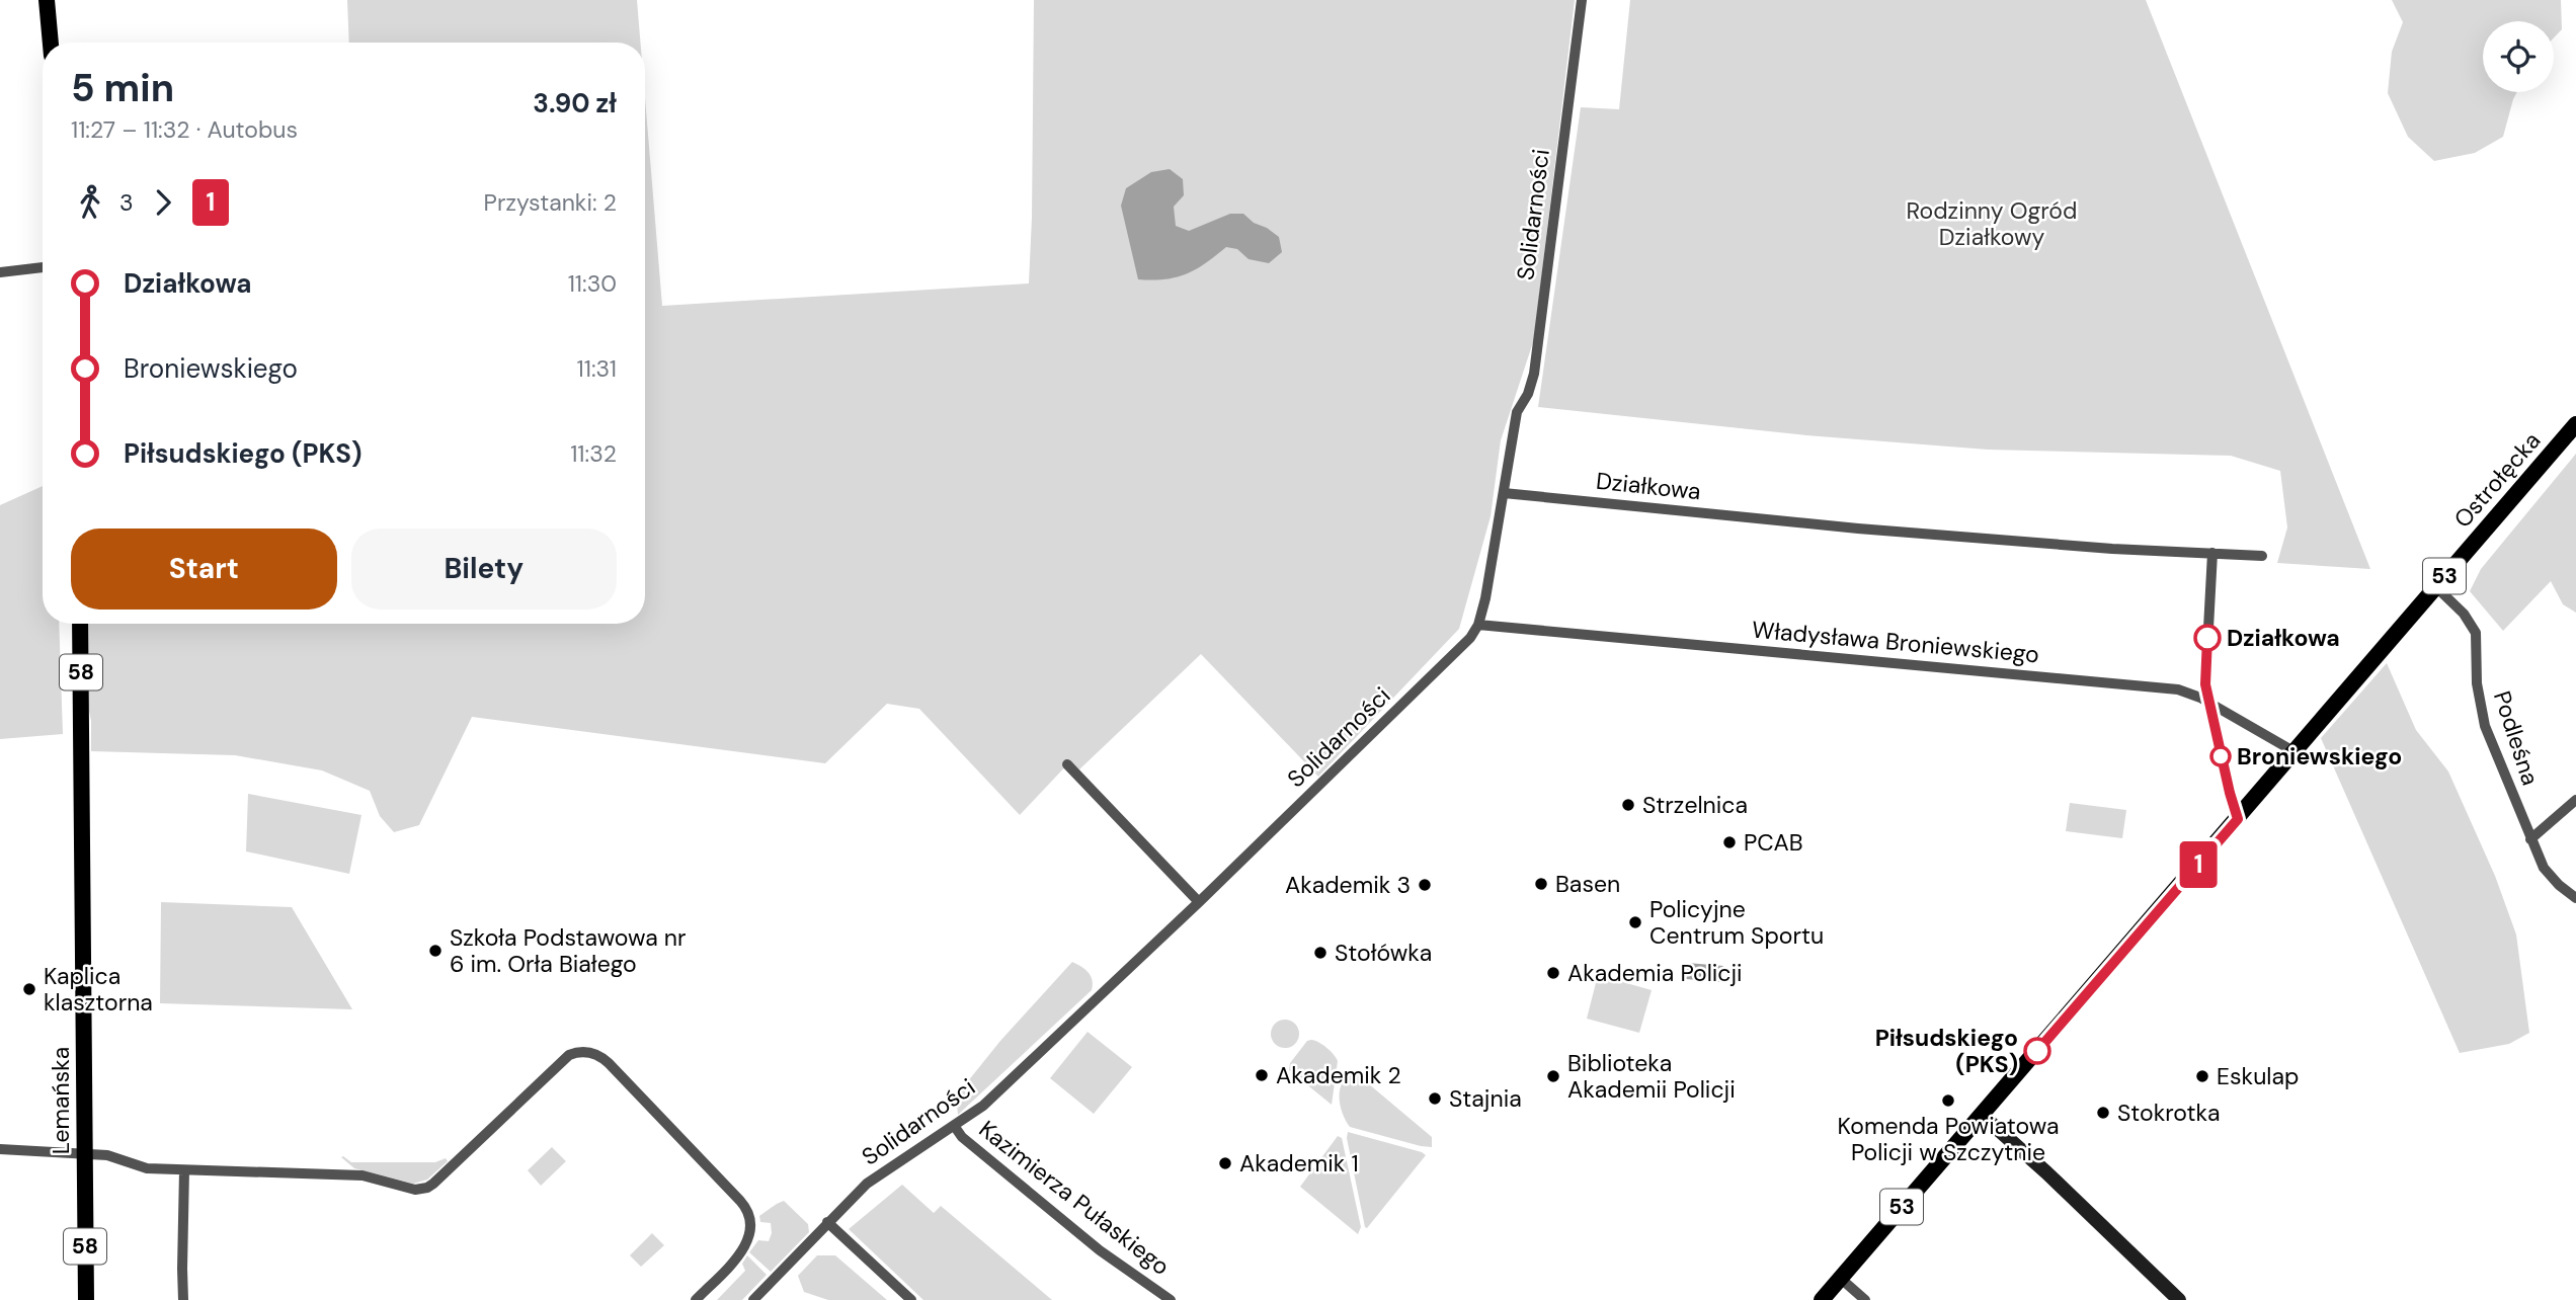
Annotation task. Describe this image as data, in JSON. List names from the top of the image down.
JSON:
{
  "streets": {
    "main road": [
      "Ostrołęcka",
      "53",
      "58",
      "Lemańska"
    ],
    "street": [
      "Solidarności",
      "Działkowa",
      "Władysława Broniewskiego",
      "Podleśna",
      "Kazimierza Pułaskiego"
    ]
  },
  "crossings": [
    ["Solidarności", "Działkowa"],
    ["Solidarności", "Władysława Broniewskiego"],
    ["Solidarności", "Kazimierza Pułaskiego"],
    ["Ostrołęcka", "53"],
    ["Ostrołęcka", "Władysława Broniewskiego"],
    ["Ostrołęcka", "Podleśna"],
    ["53", "Władysława Broniewskiego"]
  ],
  "parks": ["Rodzinny Ogród Działkowy"],
  "places": [
    "Działkowa",
    "Broniewskiego",
    "Strzelnica",
    "PCAB",
    "Basen",
    "Akademik 3",
    "Policyjne Centrum Sportu",
    "Szkoła Podstawowa nr 6 im. Orła Białego",
    "Stołówka",
    "Akademia Policji",
    "Kaplica klasztorna",
    "Piłsudskiego (PKS)",
    "Akademik 2",
    "Biblioteka Akademii Policji",
    "Eskulap",
    "Stajnia",
    "Komenda Powiatowa Policji w Szczytnie",
    "Stokrotka",
    "Akademik 1"
  ],
  "lines": ["bus line 1"],
  "page": {
    "on_map": "1",
    "heading": ["5 min", "11:27 – 11:32 · Autobus", "3.90 zł"],
    "legs": ["3", "1", "Przystanki: 2"],
    "list": [
      {
        "name": "Działkowa",
        "value": "11:30"
      },
      {
        "name": "Broniewskiego",
        "value": "11:31"
      },
      {
        "name": "Piłsudskiego (PKS)",
        "value": "11:32"
      }
    ],
    "buttons": ["Start", "Bilety"]
  }
}
